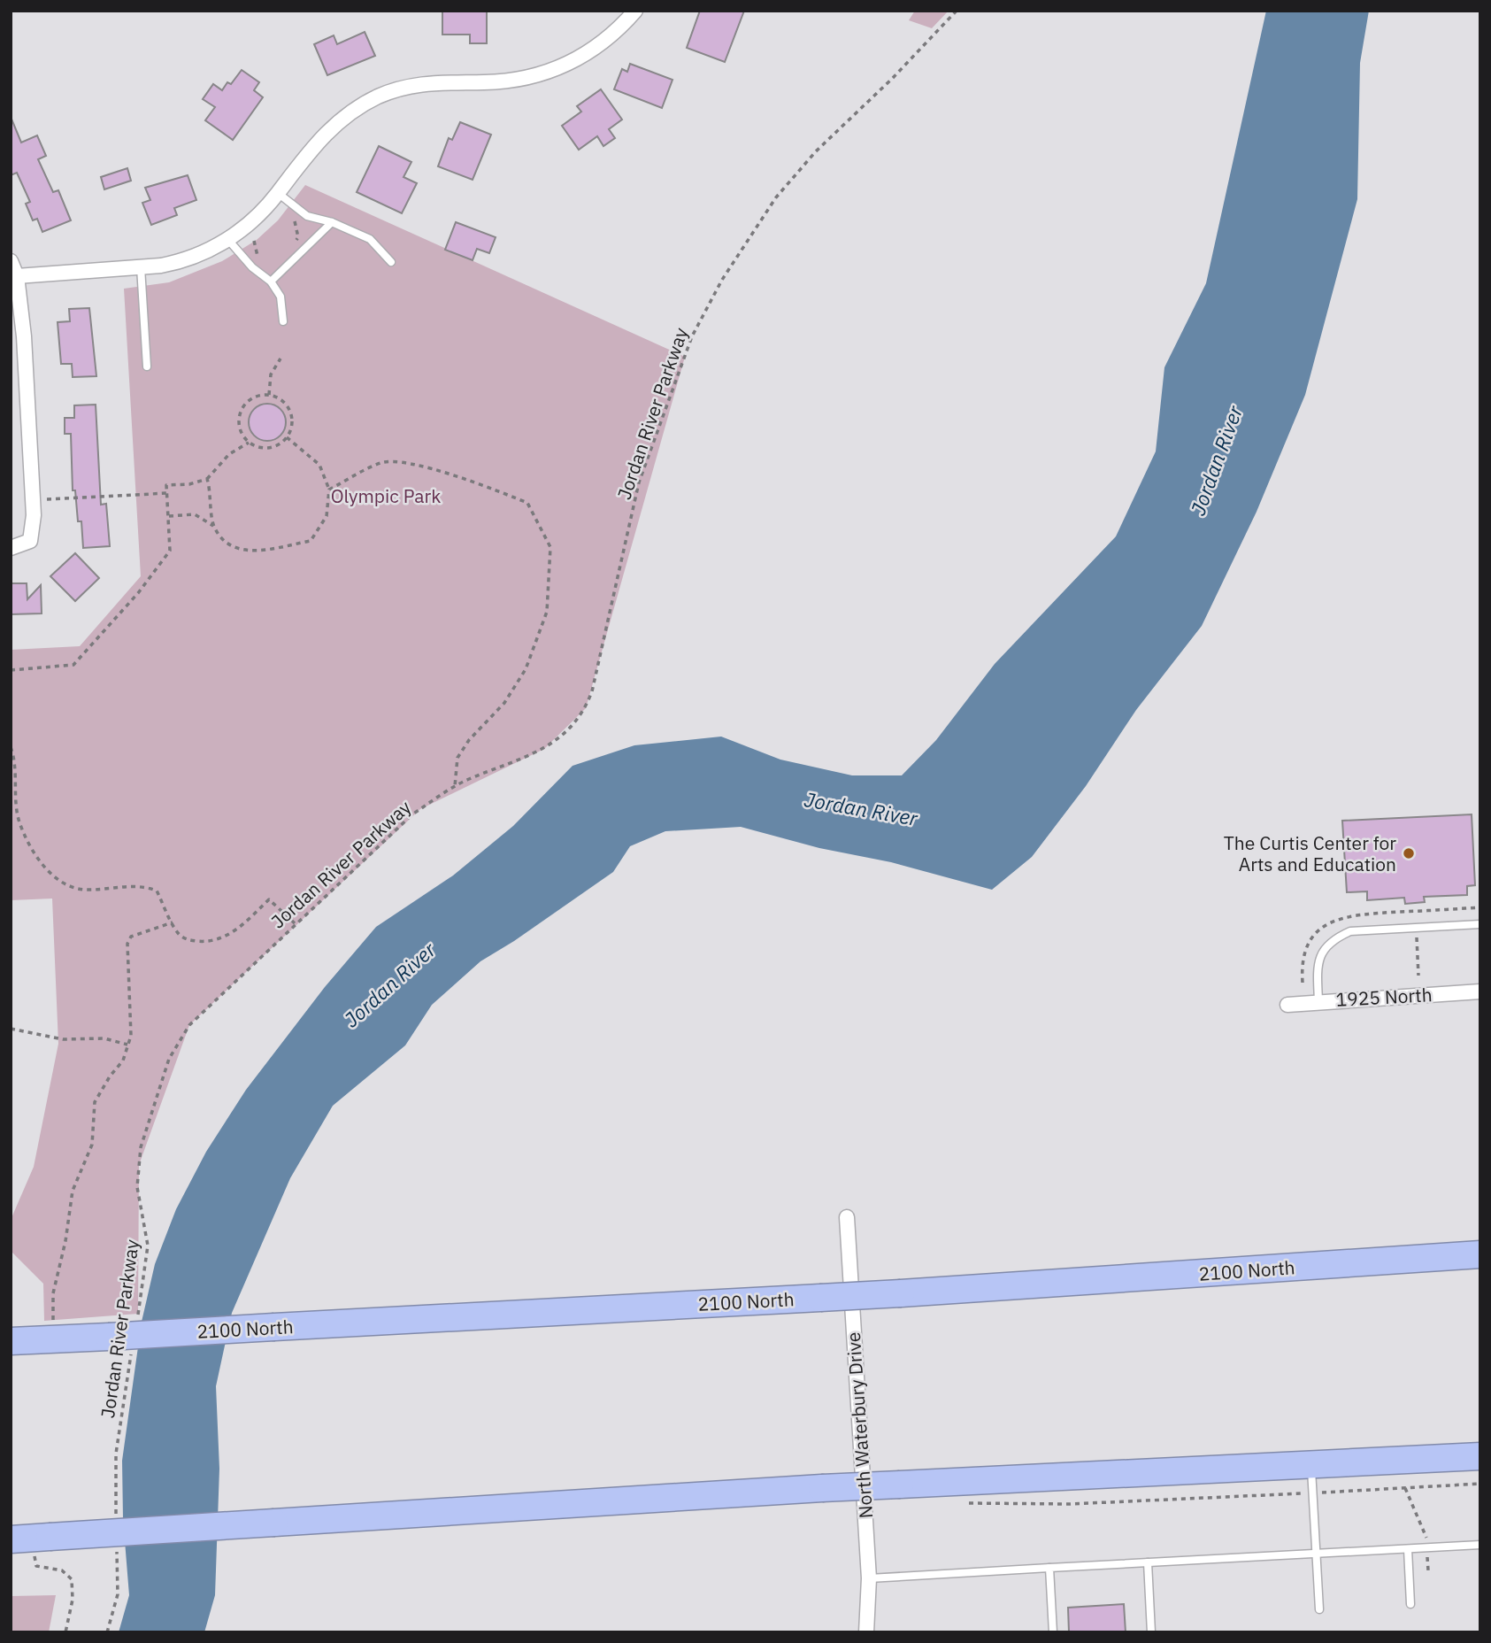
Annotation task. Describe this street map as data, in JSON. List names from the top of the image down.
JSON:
{
  "streets": {
    "highway": ["2100 North"],
    "street": ["1925 North", "North Waterbury Drive"],
    "path": ["Jordan River Parkway"]
  },
  "crossings": [
    ["Jordan River Parkway", "2100 North"]
  ],
  "water": ["Jordan River"],
  "parks": ["Olympic Park"],
  "places": ["The Curtis Center for Arts and Education"]
}
